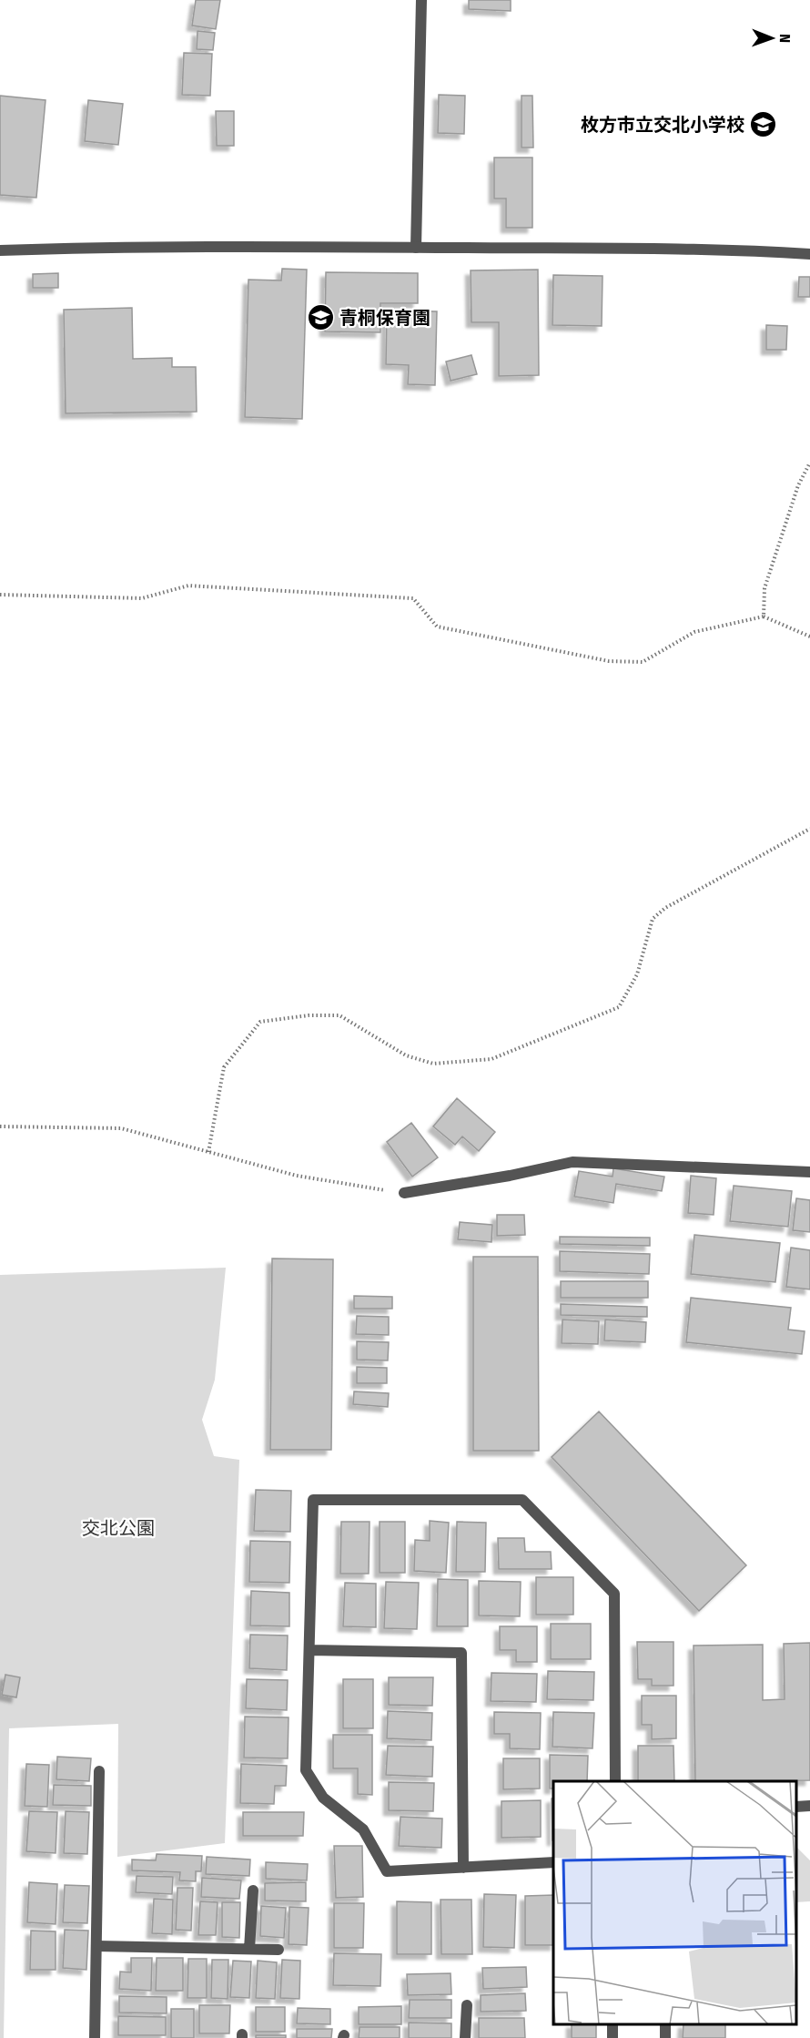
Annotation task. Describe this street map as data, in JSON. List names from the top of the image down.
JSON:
{
  "parks": ["交北公園"],
  "places": {
    "school or university": ["枚方市立交北小学校", "青桐保育園"]
  },
  "north": "right"
}
